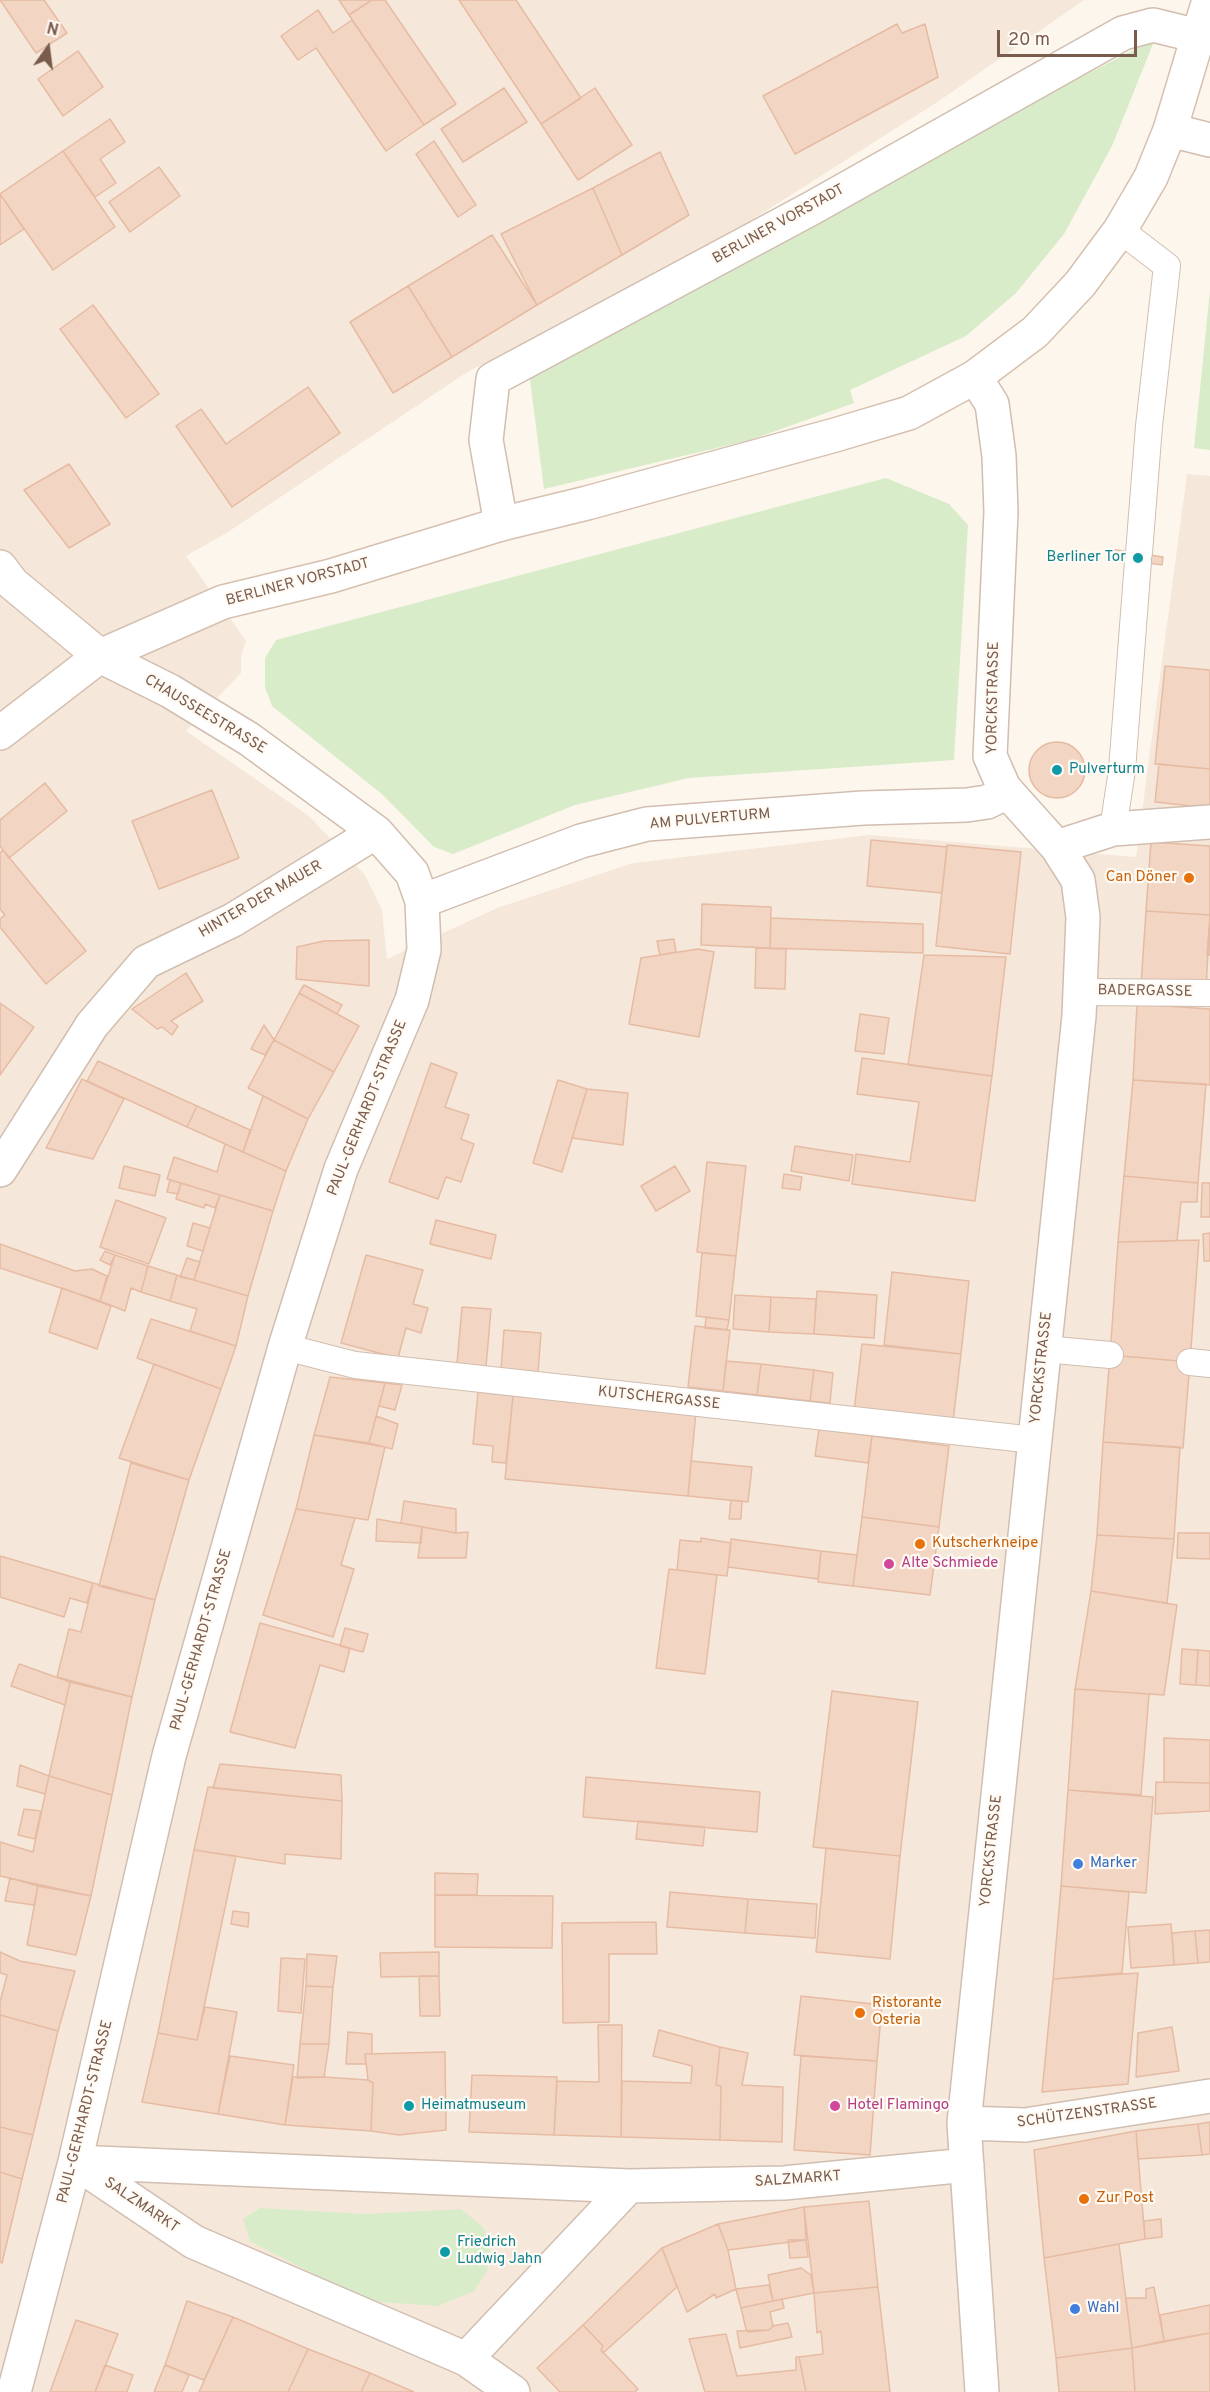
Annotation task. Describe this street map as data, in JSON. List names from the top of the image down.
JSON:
{
  "streets": {
    "street": [
      "BERLINER VORSTADT",
      "YORCKSTRASSE",
      "CHAUSSEESTRASSE",
      "AM PULVERTURM",
      "HINTER DER MAUER",
      "PAUL-GERHARDT-STRASSE",
      "SCHÜTZENSTRASSE",
      "SALZMARKT"
    ],
    "lane": ["BADERGASSE", "KUTSCHERGASSE"]
  },
  "crossings": [
    ["BERLINER VORSTADT", "YORCKSTRASSE"],
    ["BERLINER VORSTADT", "CHAUSSEESTRASSE"],
    ["YORCKSTRASSE", "AM PULVERTURM"],
    ["YORCKSTRASSE", "BADERGASSE"],
    ["YORCKSTRASSE", "KUTSCHERGASSE"],
    ["YORCKSTRASSE", "SCHÜTZENSTRASSE"],
    ["YORCKSTRASSE", "SALZMARKT"],
    ["CHAUSSEESTRASSE", "AM PULVERTURM"],
    ["CHAUSSEESTRASSE", "HINTER DER MAUER"],
    ["CHAUSSEESTRASSE", "PAUL-GERHARDT-STRASSE"],
    ["AM PULVERTURM", "PAUL-GERHARDT-STRASSE"],
    ["PAUL-GERHARDT-STRASSE", "KUTSCHERGASSE"],
    ["PAUL-GERHARDT-STRASSE", "SALZMARKT"]
  ],
  "places": [
    "Berliner Tor",
    "Pulverturm",
    "Can Döner",
    "Kutscherkneipe",
    "Alte Schmiede",
    "Marker",
    "Ristorante Osteria",
    "Heimatmuseum",
    "Hotel Flamingo",
    "Zur Post",
    "Friedrich Ludwig Jahn",
    "Wahl"
  ],
  "scale_bar": "20 m",
  "north": "top"
}
